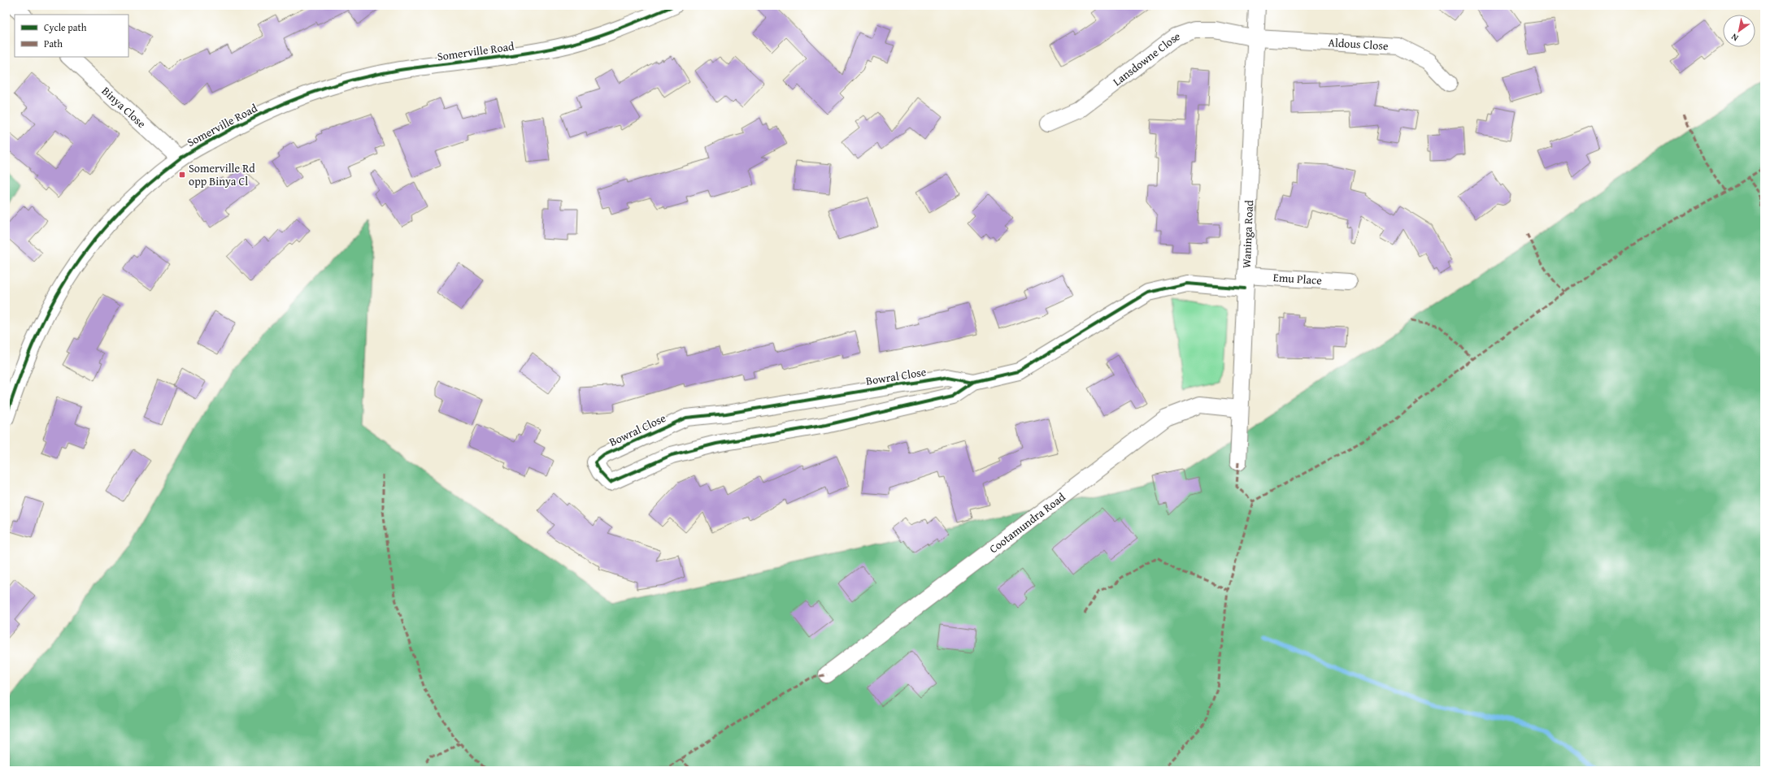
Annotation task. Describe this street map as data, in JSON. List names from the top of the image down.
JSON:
{
  "streets": {
    "street": [
      "Aldous Close",
      "Somerville Road",
      "Lansdowne Close",
      "Binya Close",
      "Waninga Road",
      "Emu Place",
      "Bowral Close",
      "Cootamundra Road"
    ]
  },
  "crossings": [
    ["Aldous Close", "Lansdowne Close"],
    ["Aldous Close", "Waninga Road"],
    ["Somerville Road", "Binya Close"],
    ["Lansdowne Close", "Waninga Road"],
    ["Waninga Road", "Emu Place"],
    ["Waninga Road", "Bowral Close"],
    ["Waninga Road", "Cootamundra Road"],
    ["Emu Place", "Bowral Close"]
  ],
  "places": {
    "transit": ["Somerville Rd opp Binya Cl"]
  },
  "legend": ["Cycle path", "Path"],
  "north": "bottom left"
}
